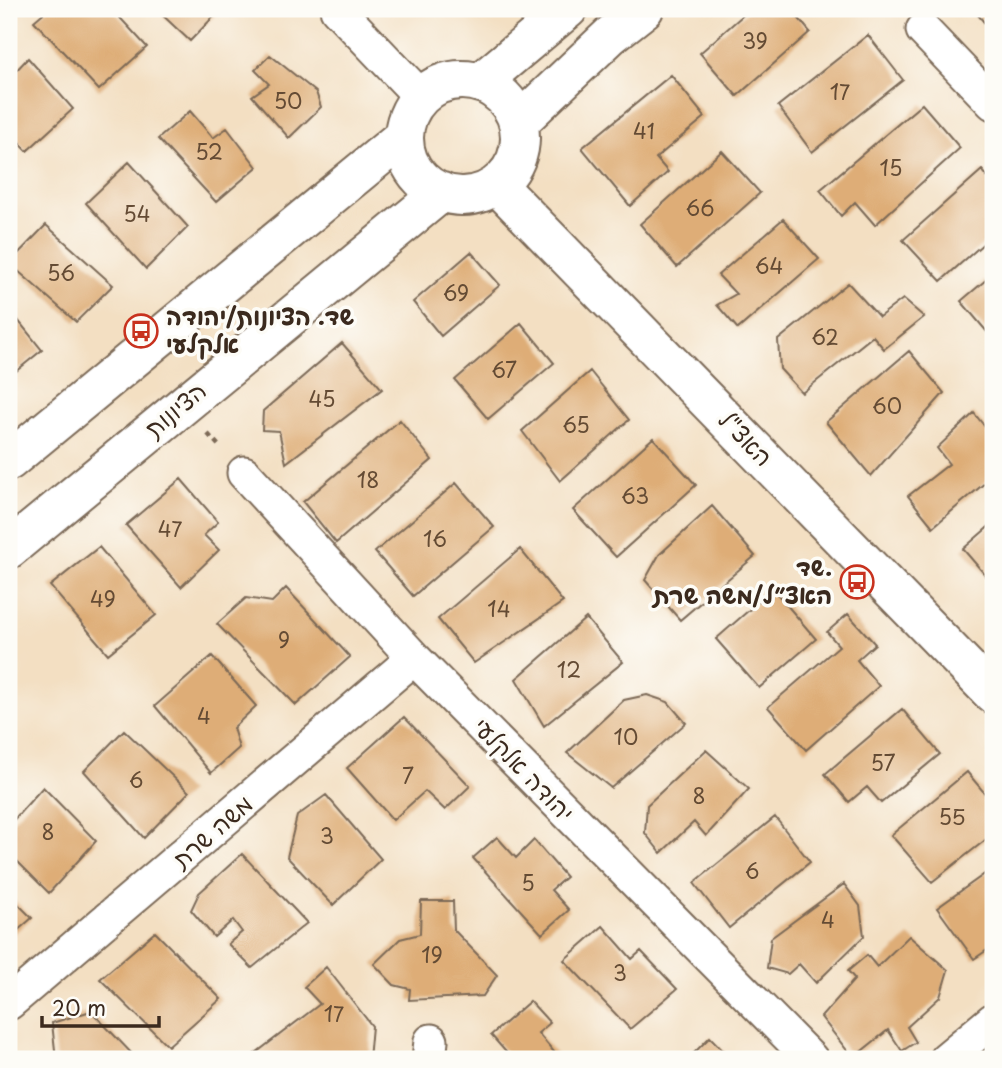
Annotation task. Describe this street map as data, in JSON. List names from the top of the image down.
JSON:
{
  "streets": {
    "street": [
      "הציונות",
      "האצ\"ל",
      "יהודה אלקלעי",
      "משה שרת"
    ]
  },
  "crossings": [
    ["הציונות", "האצ\"ל"],
    ["יהודה אלקלעי", "משה שרת"]
  ],
  "places": {
    "bus stop": ["שד. הציונות/יהודה אלקלעי", "שד. האצ״ל/משה שרת"]
  },
  "house_numbers": [
    "39",
    "17",
    "50",
    "41",
    "52",
    "15",
    "66",
    "54",
    "64",
    "56",
    "69",
    "62",
    "67",
    "45",
    "60",
    "65",
    "18",
    "63",
    "47",
    "16",
    "49",
    "14",
    "9",
    "12",
    "4",
    "10",
    "57",
    "7",
    "6",
    "8",
    "55",
    "8",
    "3",
    "6",
    "5",
    "4",
    "19",
    "3",
    "17"
  ],
  "scale_bar": "20 m"
}
